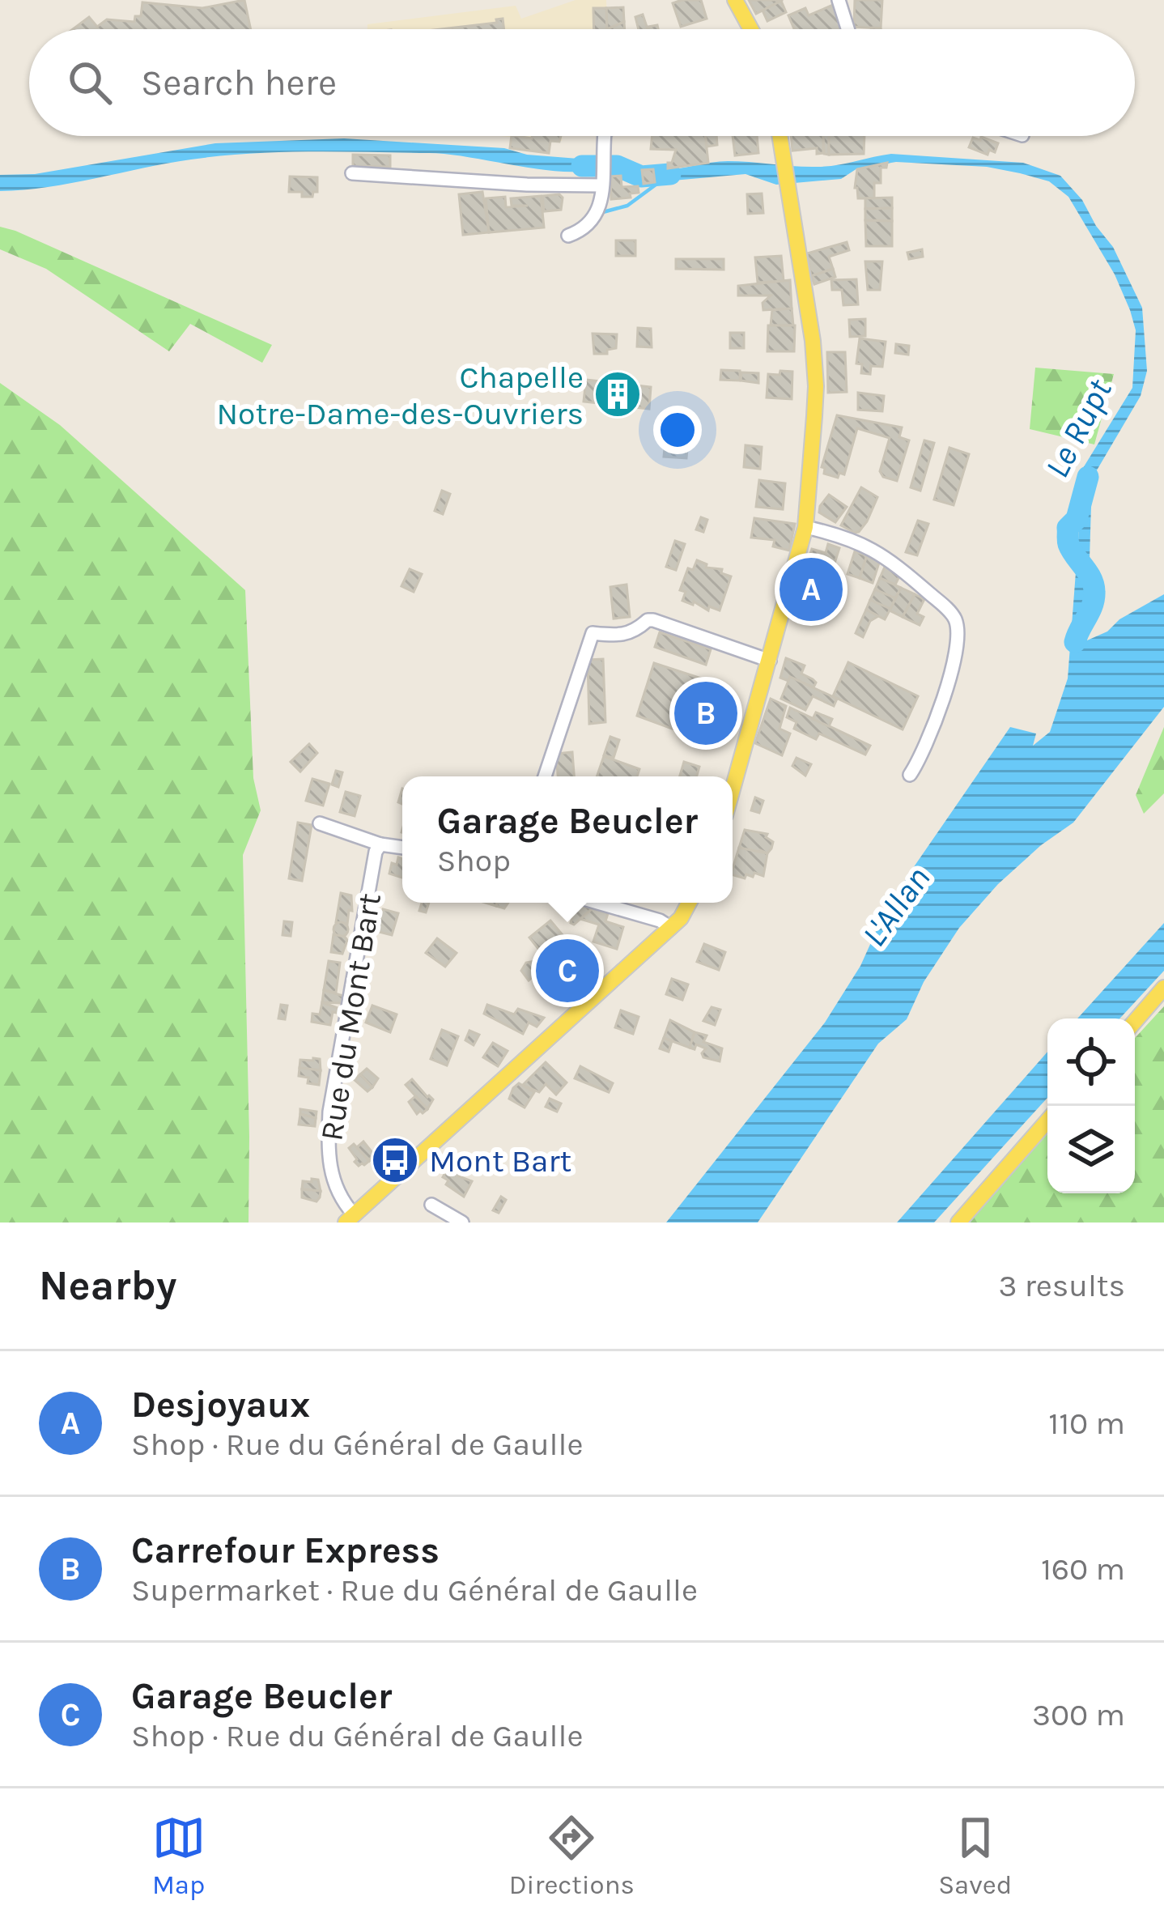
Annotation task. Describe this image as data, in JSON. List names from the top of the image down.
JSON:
{
  "streets": {
    "street": ["Rue du Mont Bart"]
  },
  "water": ["Le Rupt", "L'Allan"],
  "places": {
    "building": ["Chapelle Notre-Dame-des-Ouvriers"],
    "bus stop": ["Mont Bart"]
  },
  "page": {
    "search": "Search here",
    "pins": ["A", "B", "C"],
    "popup": ["Garage Beucler", "Shop"],
    "heading": ["Nearby", "3 results"],
    "list": [
      {
        "mark": "A",
        "name": "Desjoyaux",
        "note": "Shop · Rue du Général de Gaulle",
        "value": "110 m"
      },
      {
        "mark": "B",
        "name": "Carrefour Express",
        "note": "Supermarket · Rue du Général de Gaulle",
        "value": "160 m"
      },
      {
        "mark": "C",
        "name": "Garage Beucler",
        "note": "Shop · Rue du Général de Gaulle",
        "value": "300 m"
      }
    ],
    "nav": ["Map", "Directions", "Saved"]
  }
}
